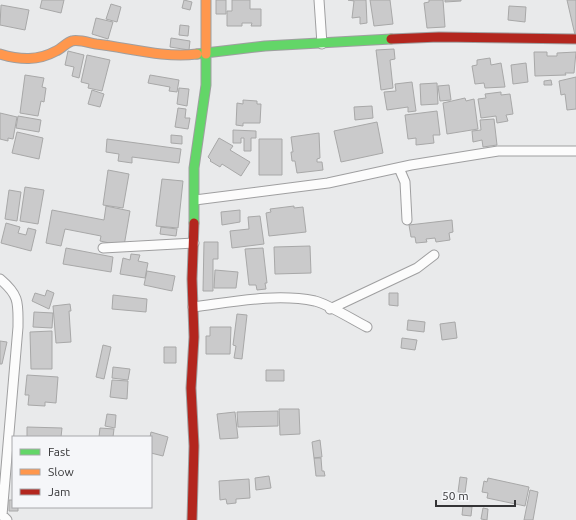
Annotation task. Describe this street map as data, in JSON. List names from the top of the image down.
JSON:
{
  "legend": ["Fast", "Slow", "Jam"],
  "scale_bar": "50 m"
}
